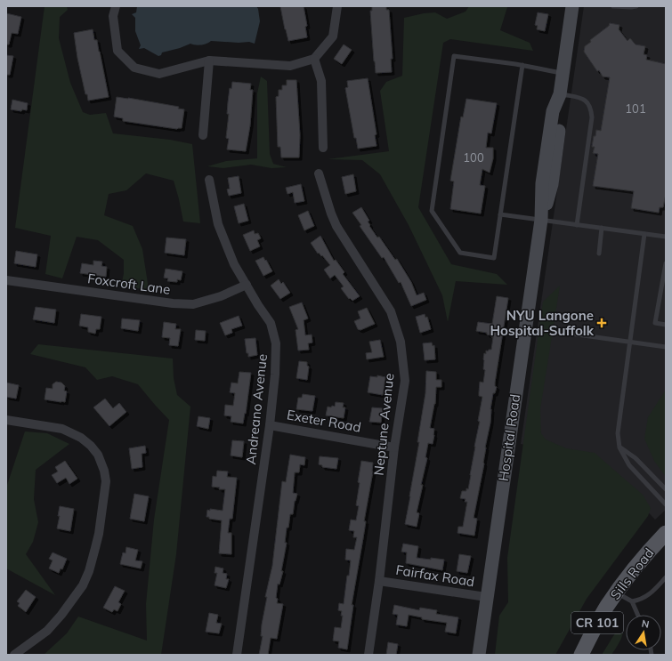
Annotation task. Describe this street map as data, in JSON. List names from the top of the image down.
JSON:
{
  "streets": {
    "main road": ["Sills Road", "CR 101"],
    "street": [
      "Foxcroft Lane",
      "Andreano Avenue",
      "Exeter Road",
      "Neptune Avenue",
      "Hospital Road",
      "Fairfax Road"
    ]
  },
  "crossings": [
    ["Foxcroft Lane", "Andreano Avenue"],
    ["Andreano Avenue", "Exeter Road"],
    ["Exeter Road", "Neptune Avenue"],
    ["Neptune Avenue", "Fairfax Road"],
    ["Hospital Road", "Fairfax Road"]
  ],
  "places": {
    "health": ["NYU Langone Hospital-Suffolk"]
  },
  "house_numbers": ["101", "100"],
  "north": "top"
}
